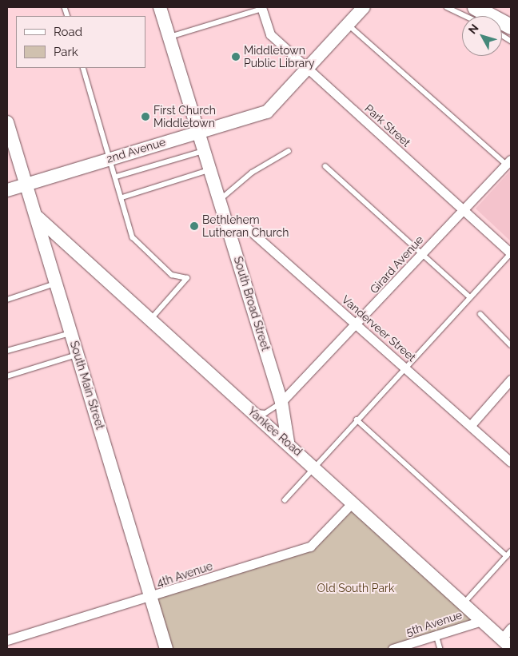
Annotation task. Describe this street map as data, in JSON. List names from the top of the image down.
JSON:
{
  "streets": {
    "street": [
      "Park Street",
      "2nd Avenue",
      "Girard Avenue",
      "South Broad Street",
      "Vanderveer Street",
      "South Main Street",
      "Yankee Road",
      "4th Avenue",
      "5th Avenue"
    ]
  },
  "crossings": [
    ["Park Street", "2nd Avenue"],
    ["Park Street", "Girard Avenue"],
    ["2nd Avenue", "South Broad Street"],
    ["2nd Avenue", "South Main Street"],
    ["Girard Avenue", "South Broad Street"],
    ["Girard Avenue", "Vanderveer Street"],
    ["South Broad Street", "Vanderveer Street"],
    ["South Broad Street", "Yankee Road"],
    ["South Main Street", "Yankee Road"],
    ["South Main Street", "4th Avenue"],
    ["Yankee Road", "4th Avenue"],
    ["Yankee Road", "5th Avenue"]
  ],
  "parks": ["Old South Park"],
  "places": ["Middletown Public Library", "First Church Middletown", "Bethlehem Lutheran Church"],
  "legend": ["Road", "Park"],
  "north": "top left"
}
